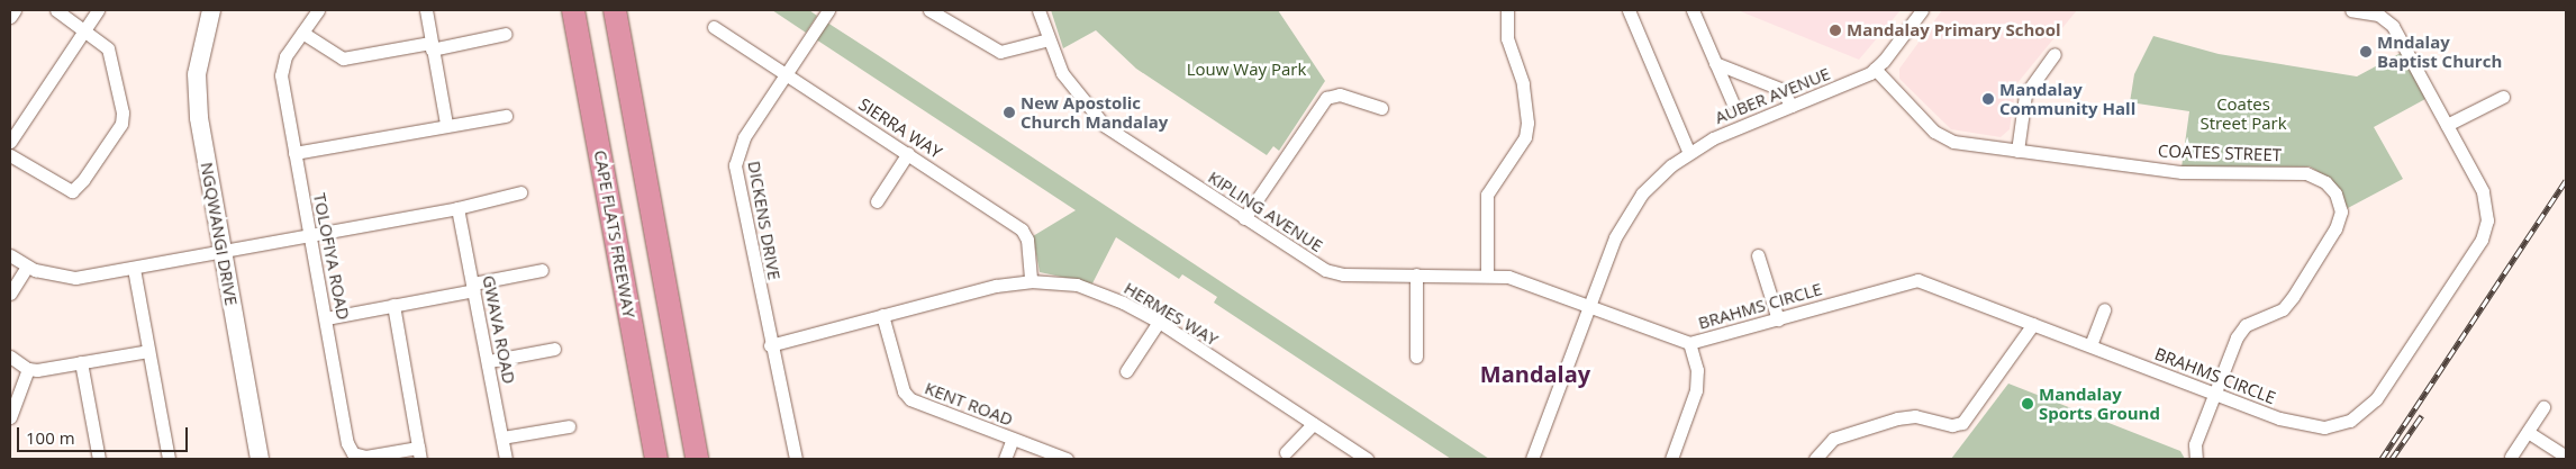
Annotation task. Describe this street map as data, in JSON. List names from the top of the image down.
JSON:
{
  "streets": {
    "highway": ["CAPE FLATS FREEWAY"],
    "street": [
      "AUBER AVENUE",
      "SIERRA WAY",
      "COATES STREET",
      "KIPLING AVENUE",
      "DICKENS DRIVE",
      "NGQWANGI DRIVE",
      "TOLOFIYA ROAD",
      "BRAHMS CIRCLE",
      "HERMES WAY",
      "GWAVA ROAD",
      "KENT ROAD"
    ]
  },
  "crossings": [
    ["AUBER AVENUE", "COATES STREET"],
    ["AUBER AVENUE", "KIPLING AVENUE"],
    ["AUBER AVENUE", "BRAHMS CIRCLE"],
    ["SIERRA WAY", "DICKENS DRIVE"],
    ["SIERRA WAY", "HERMES WAY"],
    ["COATES STREET", "BRAHMS CIRCLE"],
    ["KIPLING AVENUE", "BRAHMS CIRCLE"],
    ["DICKENS DRIVE", "HERMES WAY"],
    ["HERMES WAY", "KENT ROAD"]
  ],
  "districts": ["Mandalay"],
  "parks": ["Louw Way Park", "Coates Street Park"],
  "places": [
    "Mandalay Primary School",
    "Mndalay Baptist Church",
    "Mandalay Community Hall",
    "New Apostolic Church Mandalay",
    "Mandalay Sports Ground"
  ],
  "scale_bar": "100 m"
}
